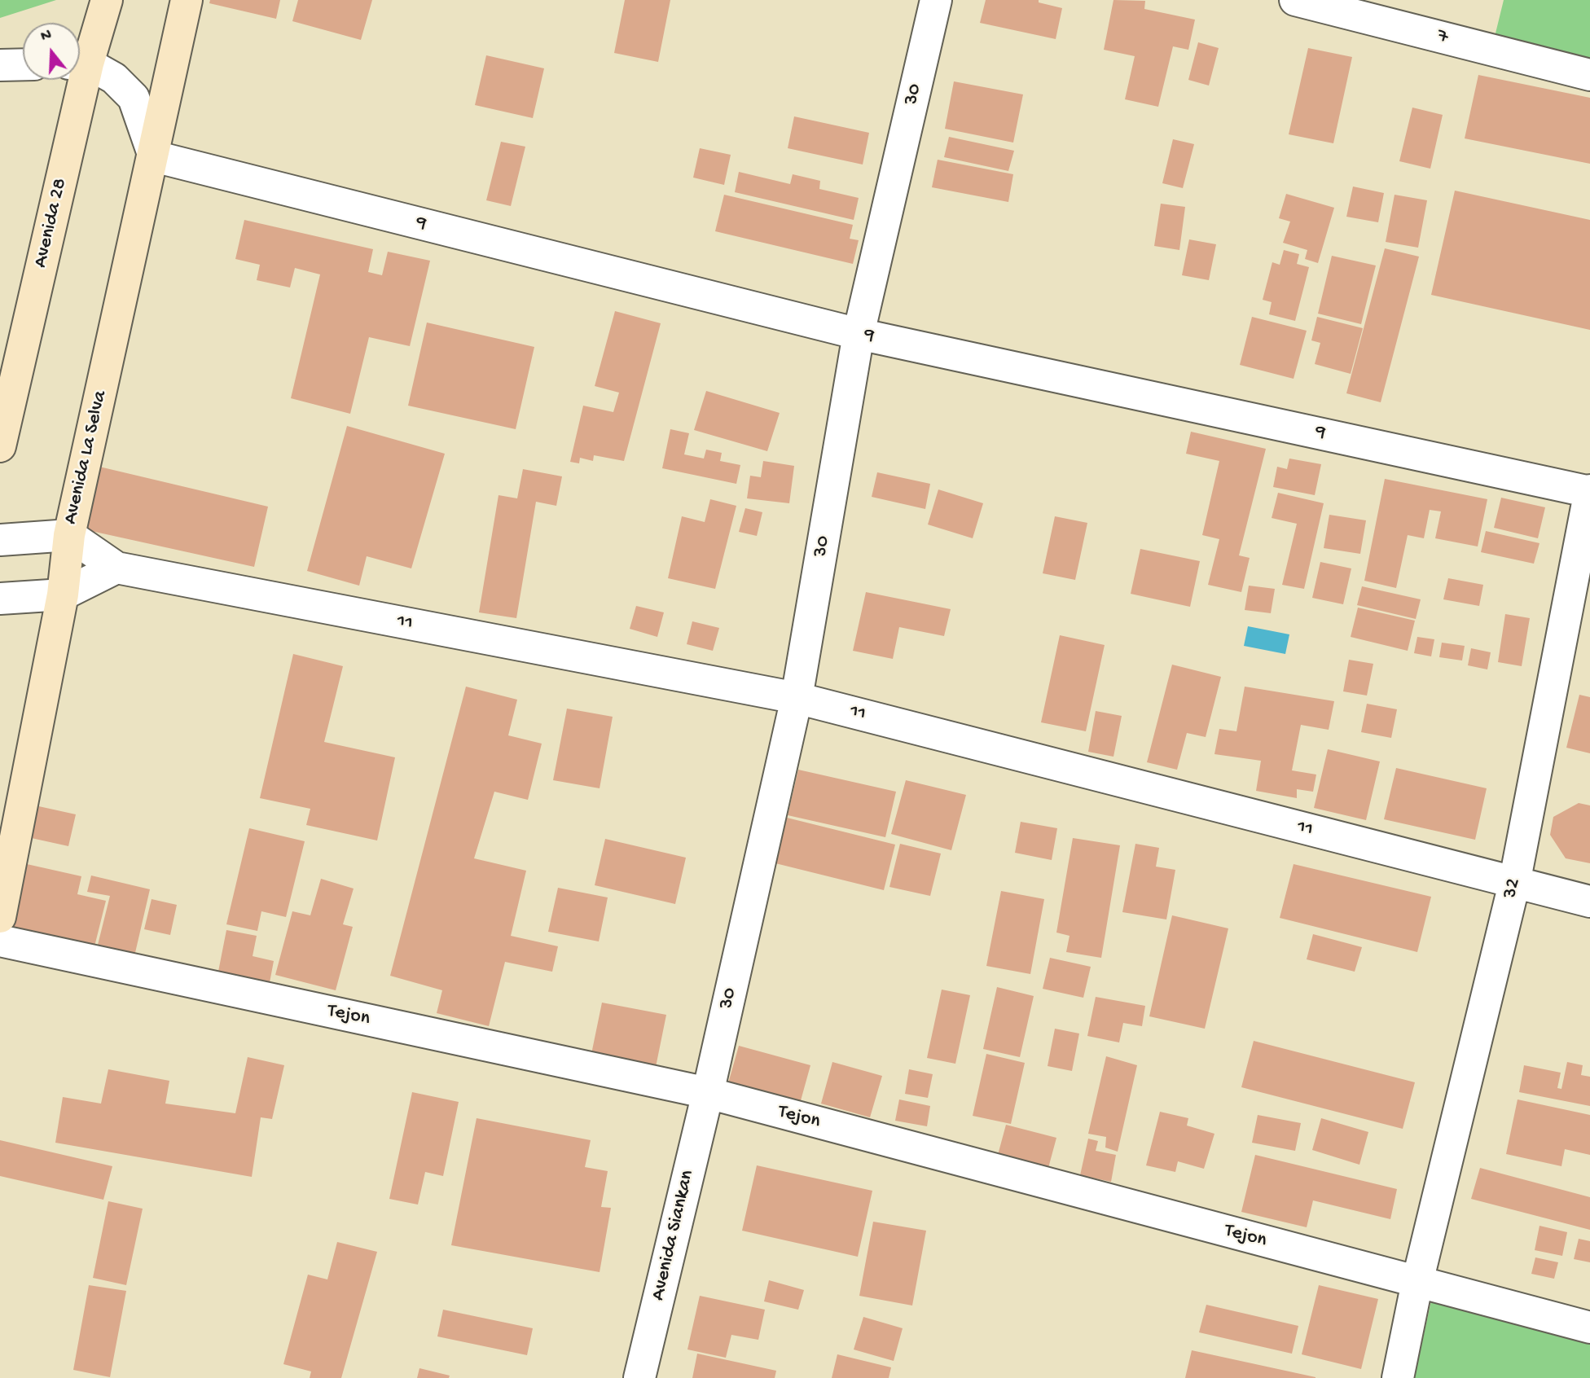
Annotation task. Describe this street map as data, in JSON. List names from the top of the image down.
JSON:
{
  "streets": {
    "street": [
      "7",
      "30",
      "Avenida 28",
      "9",
      "Avenida La Selva",
      "11",
      "32",
      "Tejon",
      "Avenida Siankan"
    ]
  },
  "crossings": [
    ["30", "9"],
    ["30", "11"],
    ["30", "Tejon"],
    ["30", "Avenida Siankan"],
    ["9", "Avenida La Selva"],
    ["9", "32"],
    ["11", "32"],
    ["32", "Tejon"],
    ["Tejon", "Avenida Siankan"]
  ],
  "north": "top"
}
